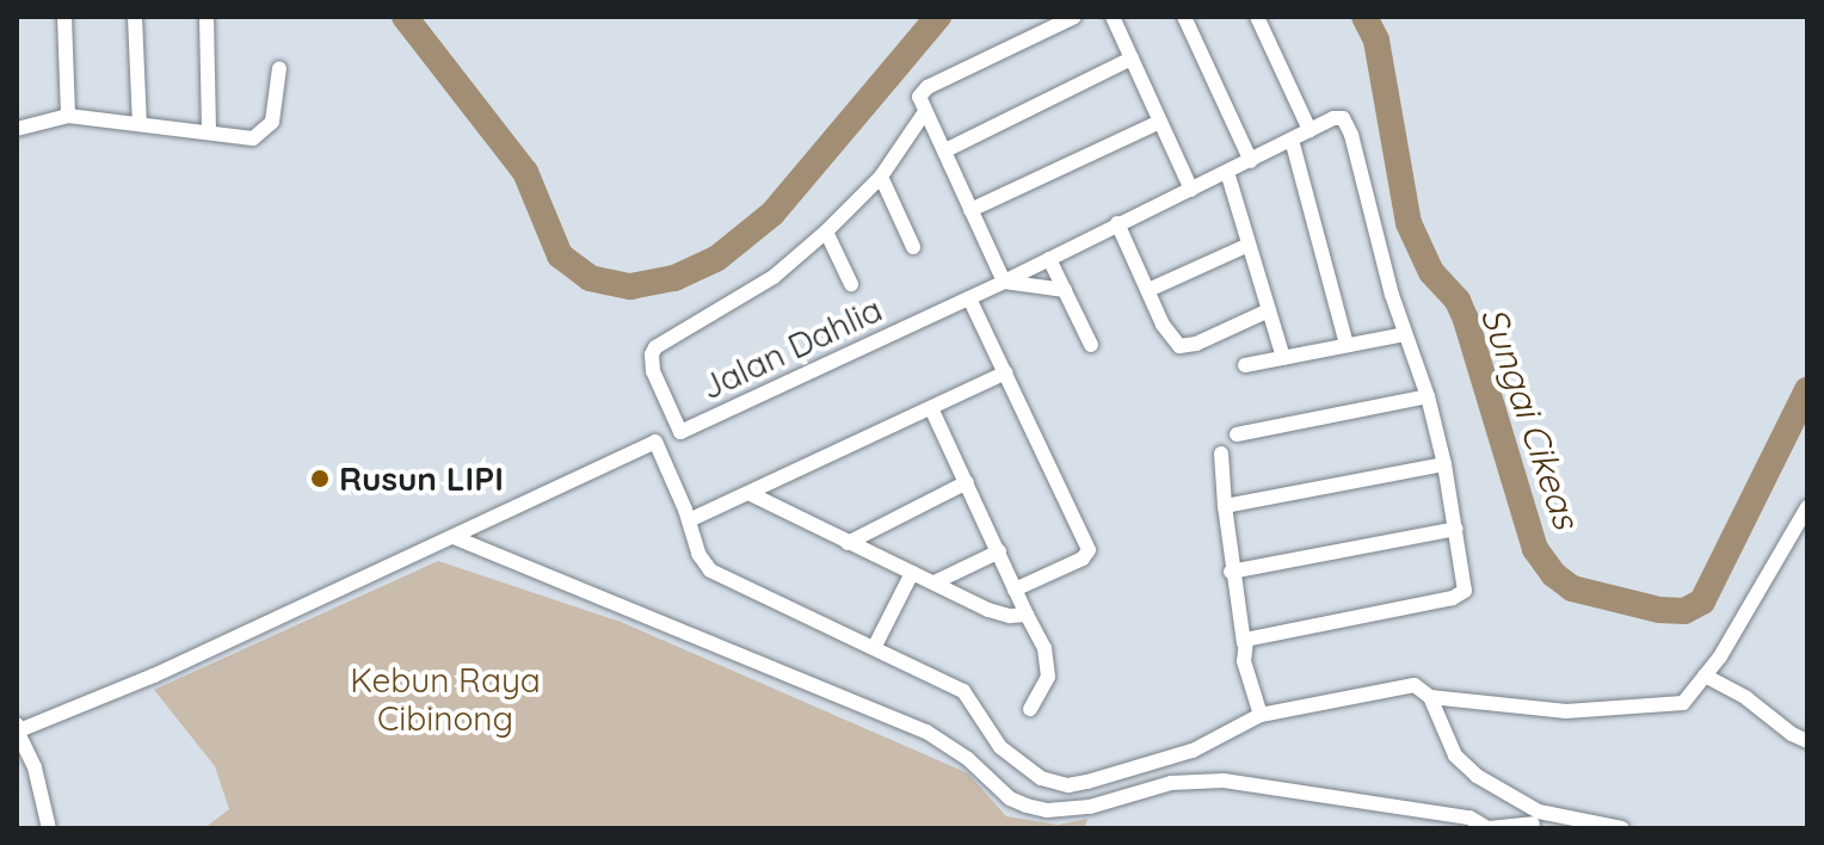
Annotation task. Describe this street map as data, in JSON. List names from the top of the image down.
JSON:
{
  "streets": {
    "street": ["Jalan Dahlia"]
  },
  "water": ["Sungai Cikeas"],
  "parks": ["Kebun Raya Cibinong"],
  "places": ["Rusun LIPI"]
}
